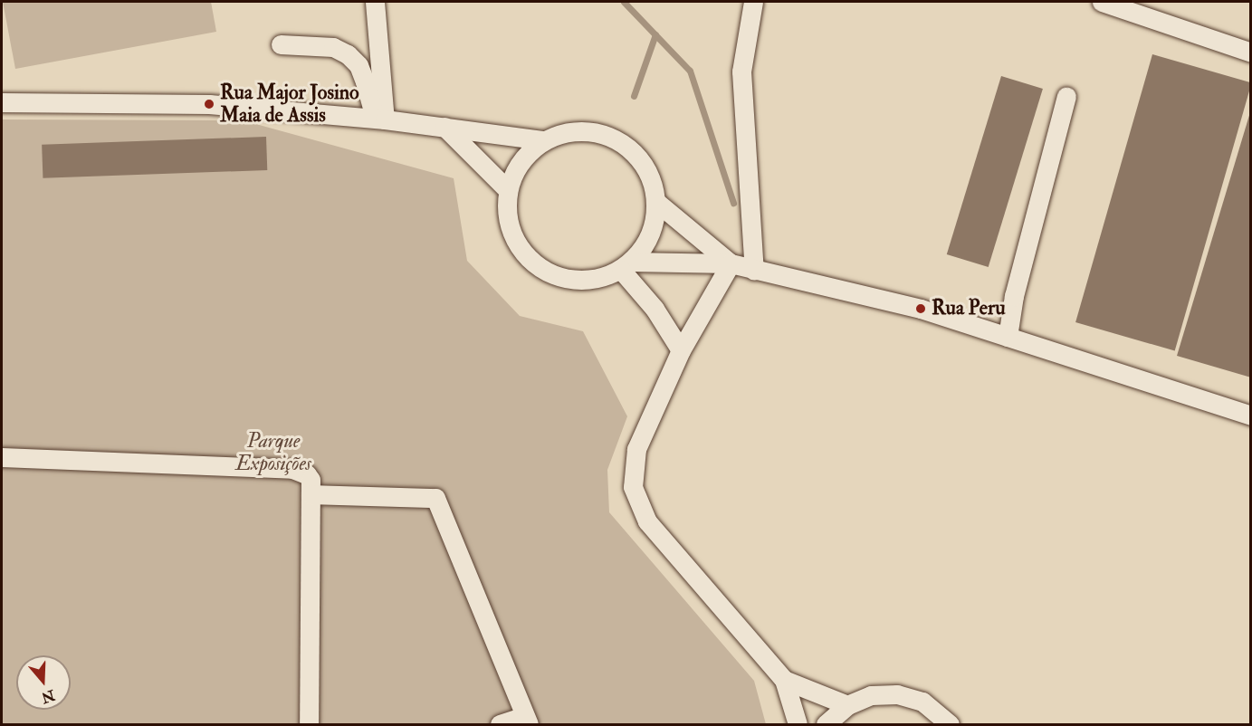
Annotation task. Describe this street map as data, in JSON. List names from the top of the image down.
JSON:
{
  "parks": ["Parque Exposições"],
  "places": ["Rua Major Josino Maia de Assis", "Rua Peru"],
  "north": "bottom"
}
